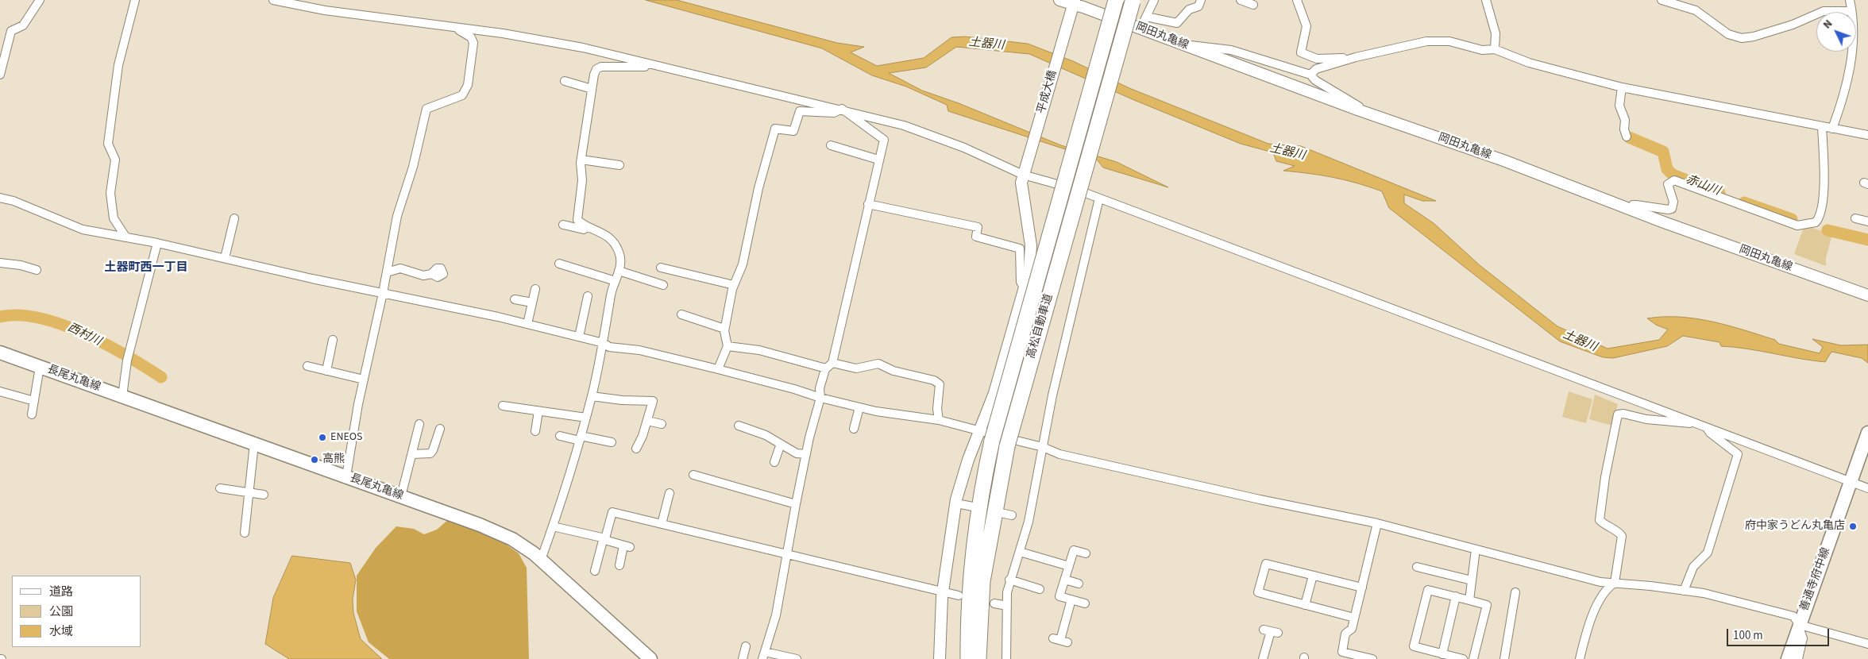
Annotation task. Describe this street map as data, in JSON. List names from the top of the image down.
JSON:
{
  "streets": {
    "highway": ["高松自動車道"],
    "main road": [
      "岡田丸亀線",
      "平成大橋",
      "長尾丸亀線",
      "善通寺府中線"
    ]
  },
  "crossings": [
    ["岡田丸亀線", "平成大橋"]
  ],
  "districts": ["土器町西一丁目"],
  "water": ["土器川", "赤山川", "西村川"],
  "places": ["ENEOS", "高熊", "府中家うどん丸亀店"],
  "legend": ["道路", "公園", "水域"],
  "scale_bar": "100 m",
  "north": "top left"
}
